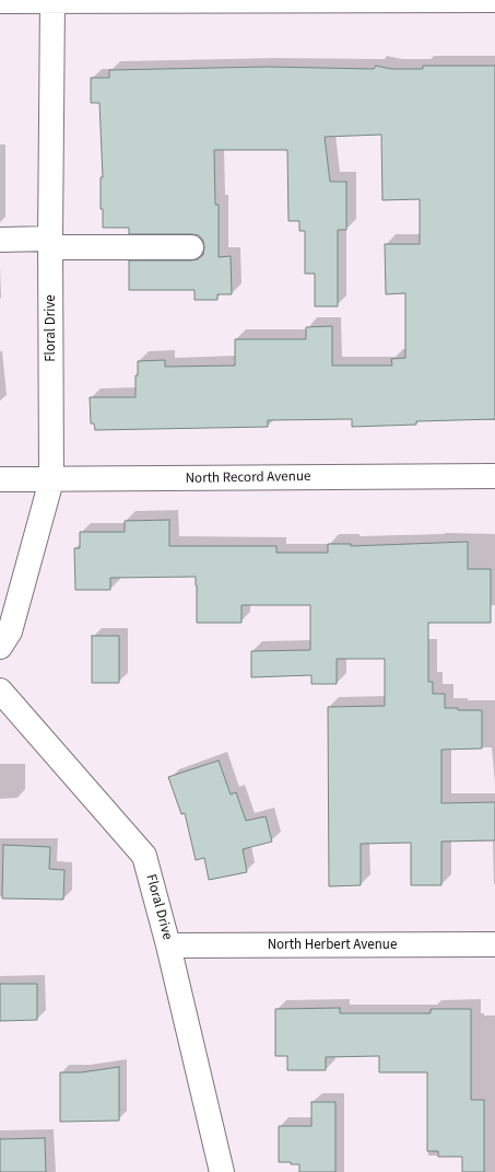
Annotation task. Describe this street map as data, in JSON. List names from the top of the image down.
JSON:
{
  "streets": {
    "street": ["Floral Drive", "North Record Avenue", "North Herbert Avenue"]
  },
  "crossings": [
    ["Floral Drive", "North Record Avenue"],
    ["Floral Drive", "North Herbert Avenue"]
  ]
}
